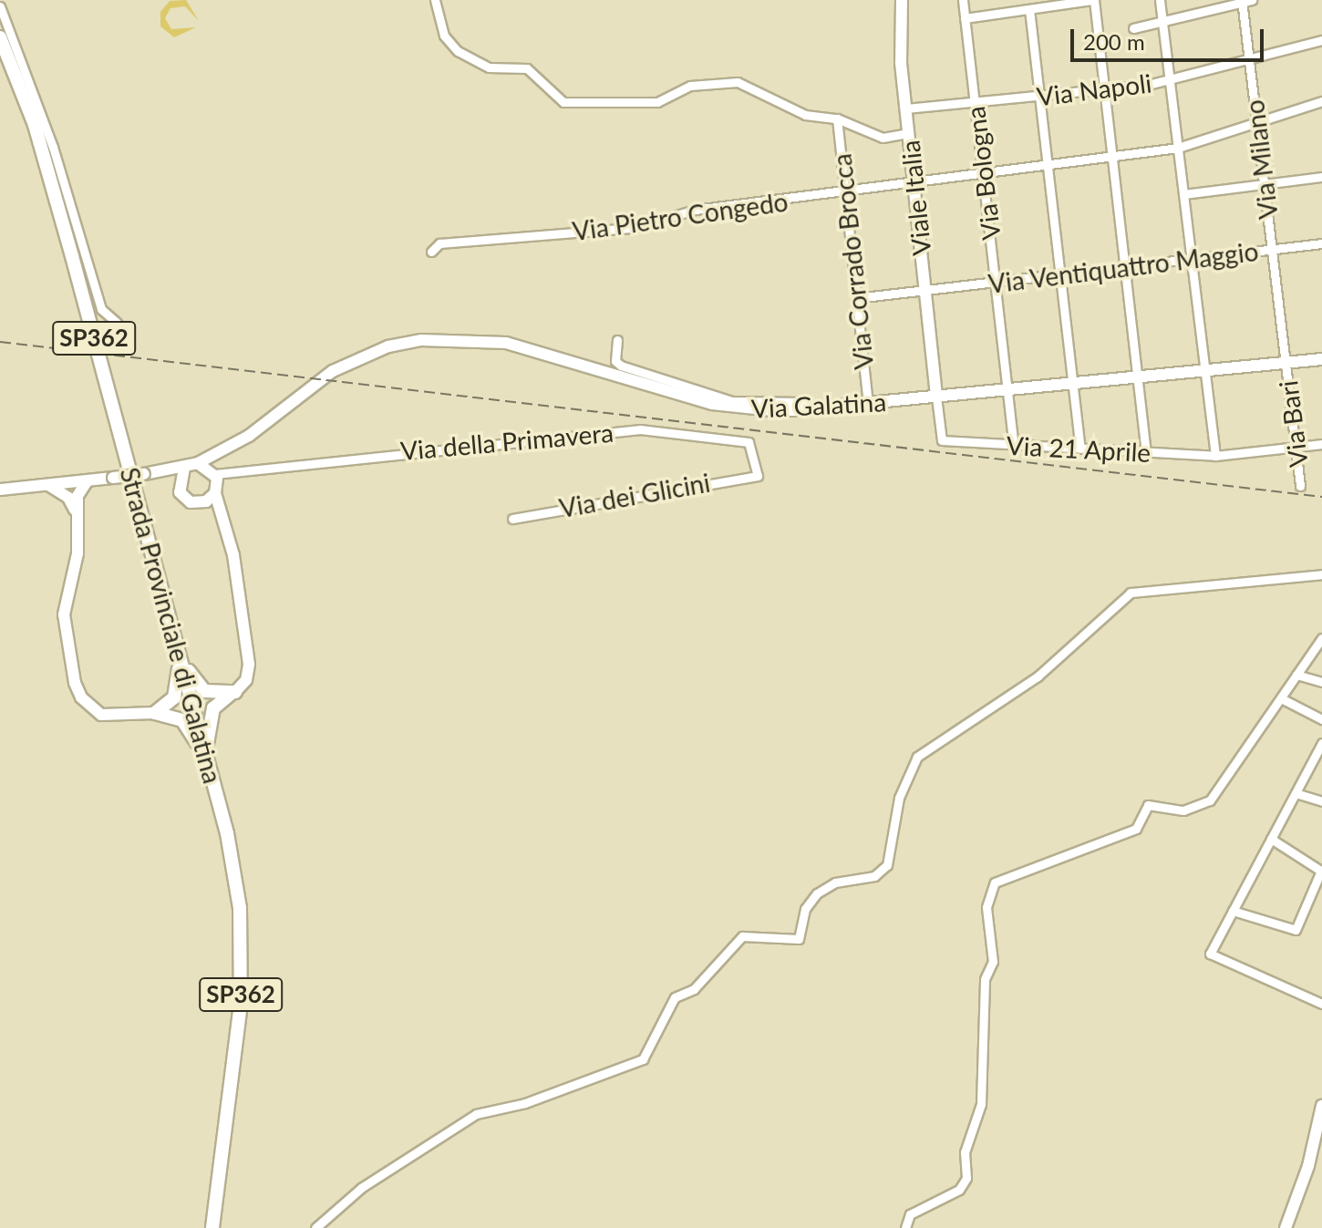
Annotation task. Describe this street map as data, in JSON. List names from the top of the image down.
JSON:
{
  "streets": {
    "main road": ["SP362", "Strada Provinciale di Galatina"],
    "street": [
      "Via Napoli",
      "Via Milano",
      "Via Bologna",
      "Viale Italia",
      "Via Pietro Congedo",
      "Via Corrado Brocca",
      "Via Ventiquattro Maggio",
      "Via Galatina",
      "Via Bari",
      "Via della Primavera",
      "Via 21 Aprile",
      "Via dei Glicini"
    ]
  },
  "crossings": [
    ["Via Napoli", "Via Milano"],
    ["Via Napoli", "Via Bologna"],
    ["Via Napoli", "Viale Italia"],
    ["Via Milano", "Via Pietro Congedo"],
    ["Via Milano", "Via Ventiquattro Maggio"],
    ["Via Milano", "Via Galatina"],
    ["Via Milano", "Via Bari"],
    ["Via Bologna", "Via Pietro Congedo"],
    ["Via Bologna", "Via Ventiquattro Maggio"],
    ["Via Bologna", "Via Galatina"],
    ["Via Bologna", "Via 21 Aprile"],
    ["Viale Italia", "Via Pietro Congedo"],
    ["Viale Italia", "Via Ventiquattro Maggio"],
    ["Viale Italia", "Via Galatina"],
    ["Viale Italia", "Via 21 Aprile"],
    ["Via Pietro Congedo", "Via Corrado Brocca"],
    ["Via Corrado Brocca", "Via Ventiquattro Maggio"],
    ["Via Corrado Brocca", "Via Galatina"],
    ["Via Galatina", "Via Bari"],
    ["Via Galatina", "Via della Primavera"],
    ["Via Galatina", "Via 21 Aprile"],
    ["Via Bari", "Via 21 Aprile"],
    ["Via della Primavera", "Via dei Glicini"]
  ],
  "scale_bar": "200 m"
}
